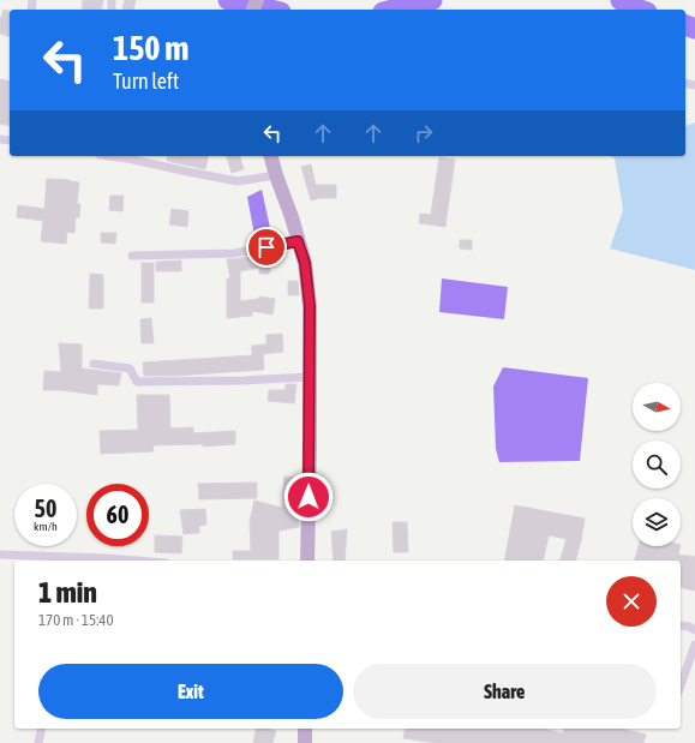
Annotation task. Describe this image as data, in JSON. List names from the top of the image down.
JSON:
{
  "north": "right",
  "page": {
    "turn": ["150 m", "Turn left"],
    "speed": "50 km/h",
    "limit": "60",
    "heading": ["1 min", "170 m · 15:40"],
    "buttons": ["Exit", "Share"]
  }
}
